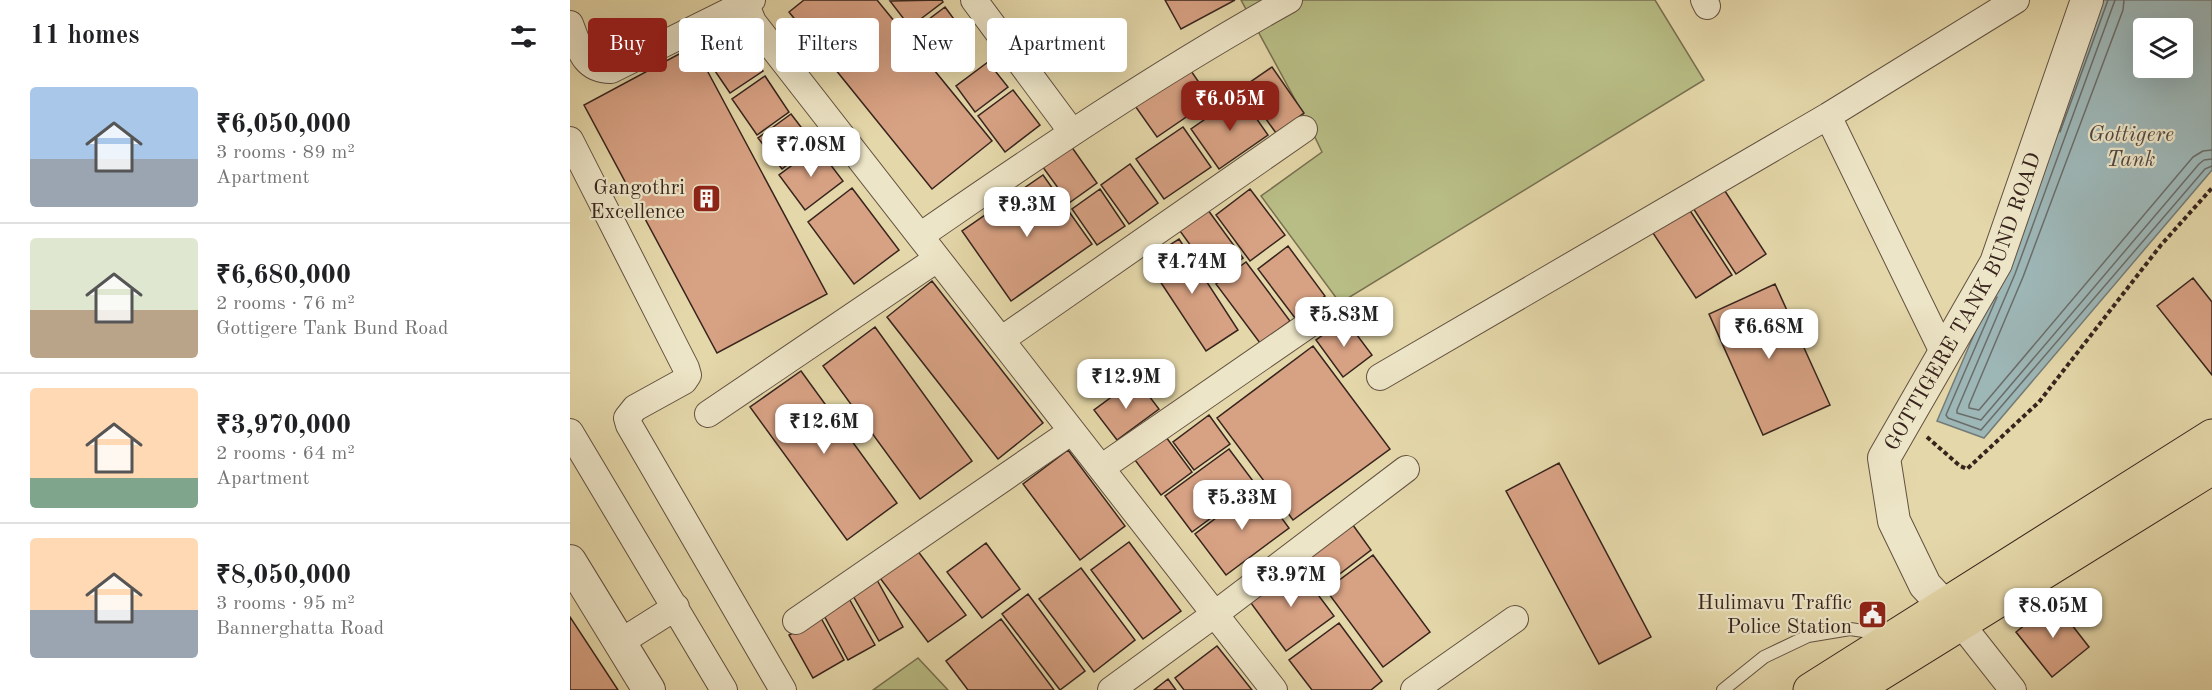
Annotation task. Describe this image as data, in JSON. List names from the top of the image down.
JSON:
{
  "streets": {
    "street": ["GOTTIGERE TANK BUND ROAD"]
  },
  "water": ["Gottigere Tank"],
  "places": {
    "building": ["Gangothri Excellence"],
    "public building": ["Hulimavu Traffic Police Station"]
  },
  "page": {
    "heading": "11 homes",
    "chip": [
      "Buy",
      "Rent",
      "Filters",
      "New",
      "Apartment"
    ],
    "list": [
      {
        "name": "₹6,050,000",
        "note": "3 rooms · 89 m² · Apartment"
      },
      {
        "name": "₹6,680,000",
        "note": "2 rooms · 76 m² · Gottigere Tank Bund Road"
      },
      {
        "name": "₹3,970,000",
        "note": "2 rooms · 64 m² · Apartment"
      },
      {
        "name": "₹8,050,000",
        "note": "3 rooms · 95 m² · Bannerghatta Road"
      }
    ],
    "price": [
      "₹6.05M",
      "₹7.08M",
      "₹9.3M",
      "₹4.74M",
      "₹5.83M",
      "₹6.68M",
      "₹12.9M",
      "₹12.6M",
      "₹5.33M",
      "₹3.97M",
      "₹8.05M"
    ]
  }
}
